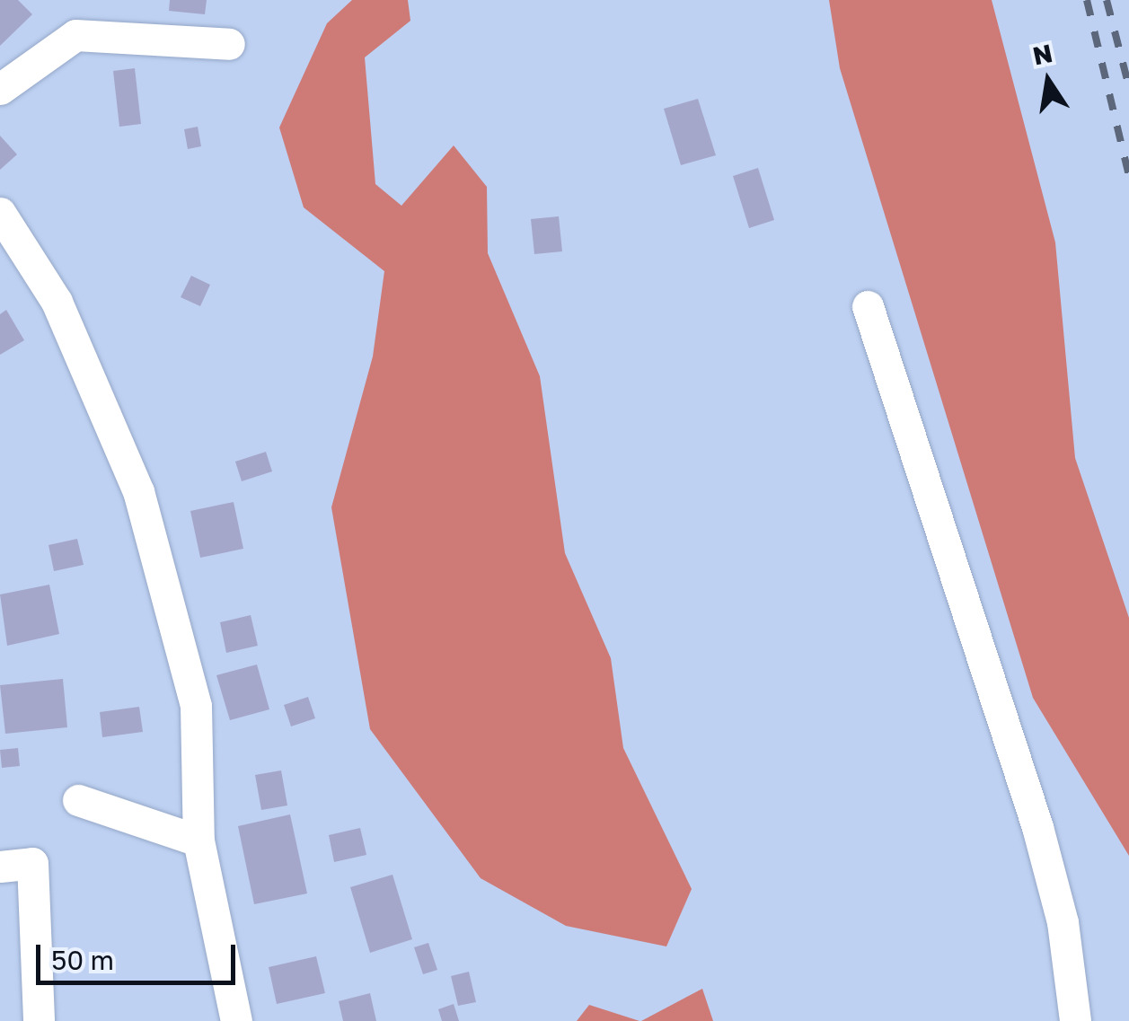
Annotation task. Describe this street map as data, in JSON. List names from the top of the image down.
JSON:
{
  "scale_bar": "50 m",
  "north": "top"
}
